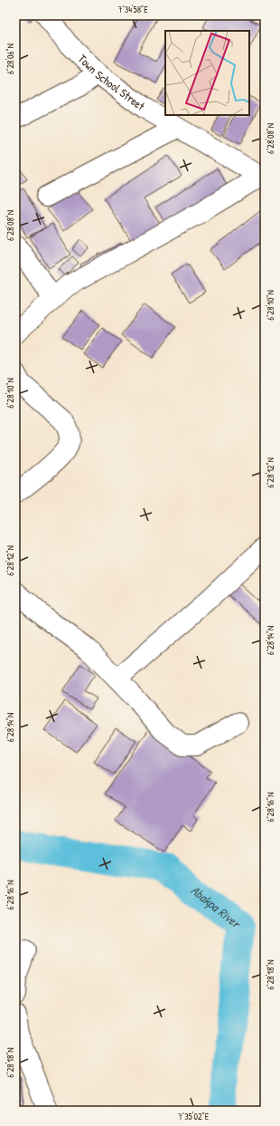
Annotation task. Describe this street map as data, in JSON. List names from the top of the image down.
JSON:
{
  "streets": {
    "street": ["Town School Street"]
  },
  "water": ["Abakpa River"],
  "coordinates": [
    "7°34'58\"E",
    "6°28'06\"N",
    "6°28'08\"N",
    "6°28'10\"N",
    "6°28'12\"N",
    "6°28'14\"N",
    "6°28'16\"N",
    "6°28'18\"N",
    "7°35'02\"E"
  ]
}
